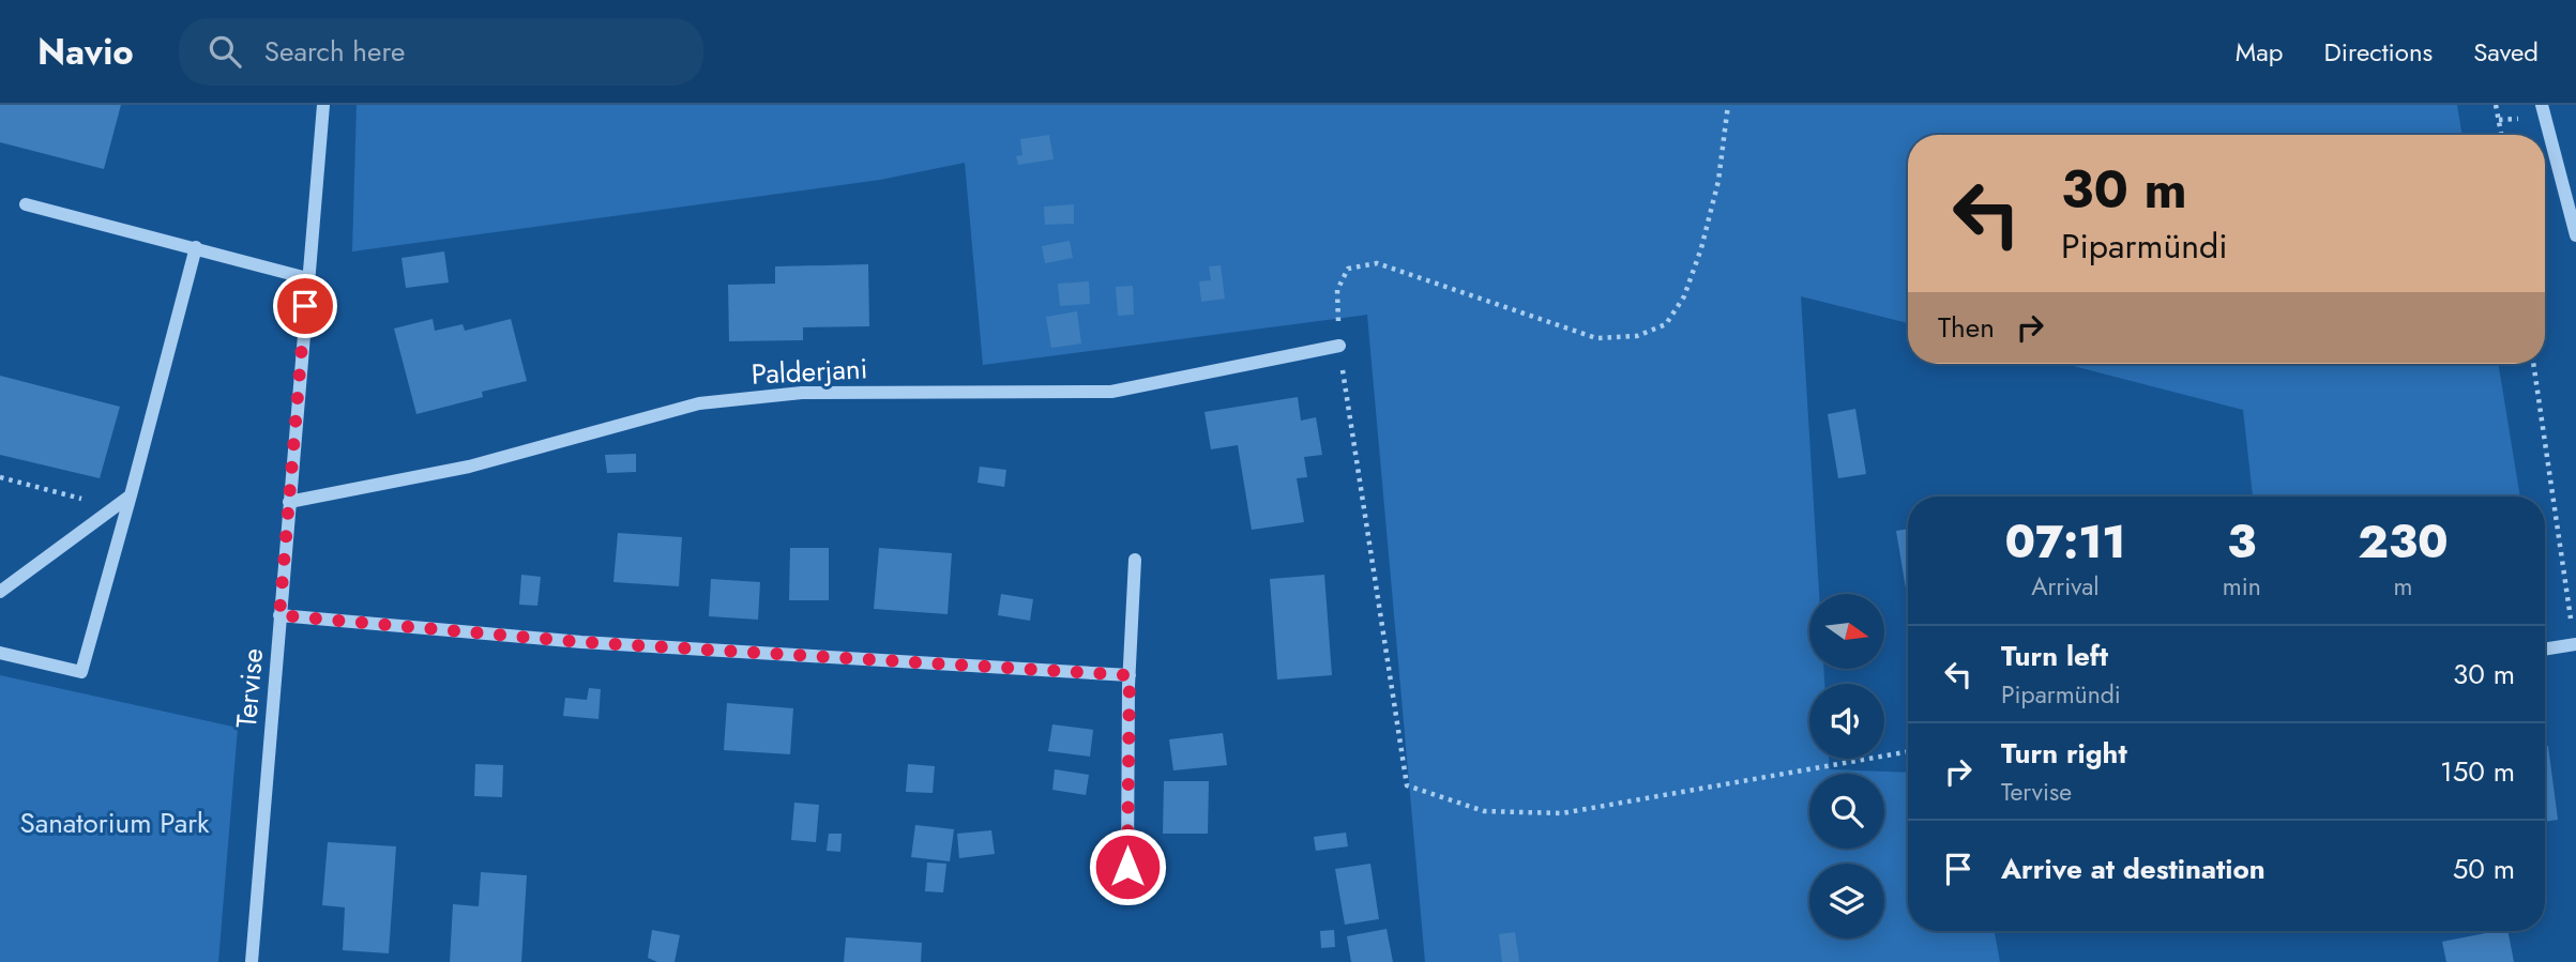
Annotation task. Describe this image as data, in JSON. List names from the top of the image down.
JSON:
{
  "streets": {
    "street": ["Palderjani", "Tervise"]
  },
  "crossings": [
    ["Palderjani", "Tervise"]
  ],
  "parks": ["Sanatorium Park"],
  "north": "right",
  "page": {
    "header": "Navio",
    "search": "Search here",
    "nav": ["Map", "Directions", "Saved"],
    "turn": ["30 m", "Piparmündi"],
    "then": "Then",
    "eta": [
      "07:11",
      "Arrival",
      "3",
      "min",
      "230",
      "m"
    ],
    "list": [
      {
        "name": "Turn left",
        "note": "Piparmündi",
        "value": "30 m"
      },
      {
        "name": "Turn right",
        "note": "Tervise",
        "value": "150 m"
      },
      {
        "name": "Arrive at destination",
        "value": "50 m"
      }
    ]
  }
}
